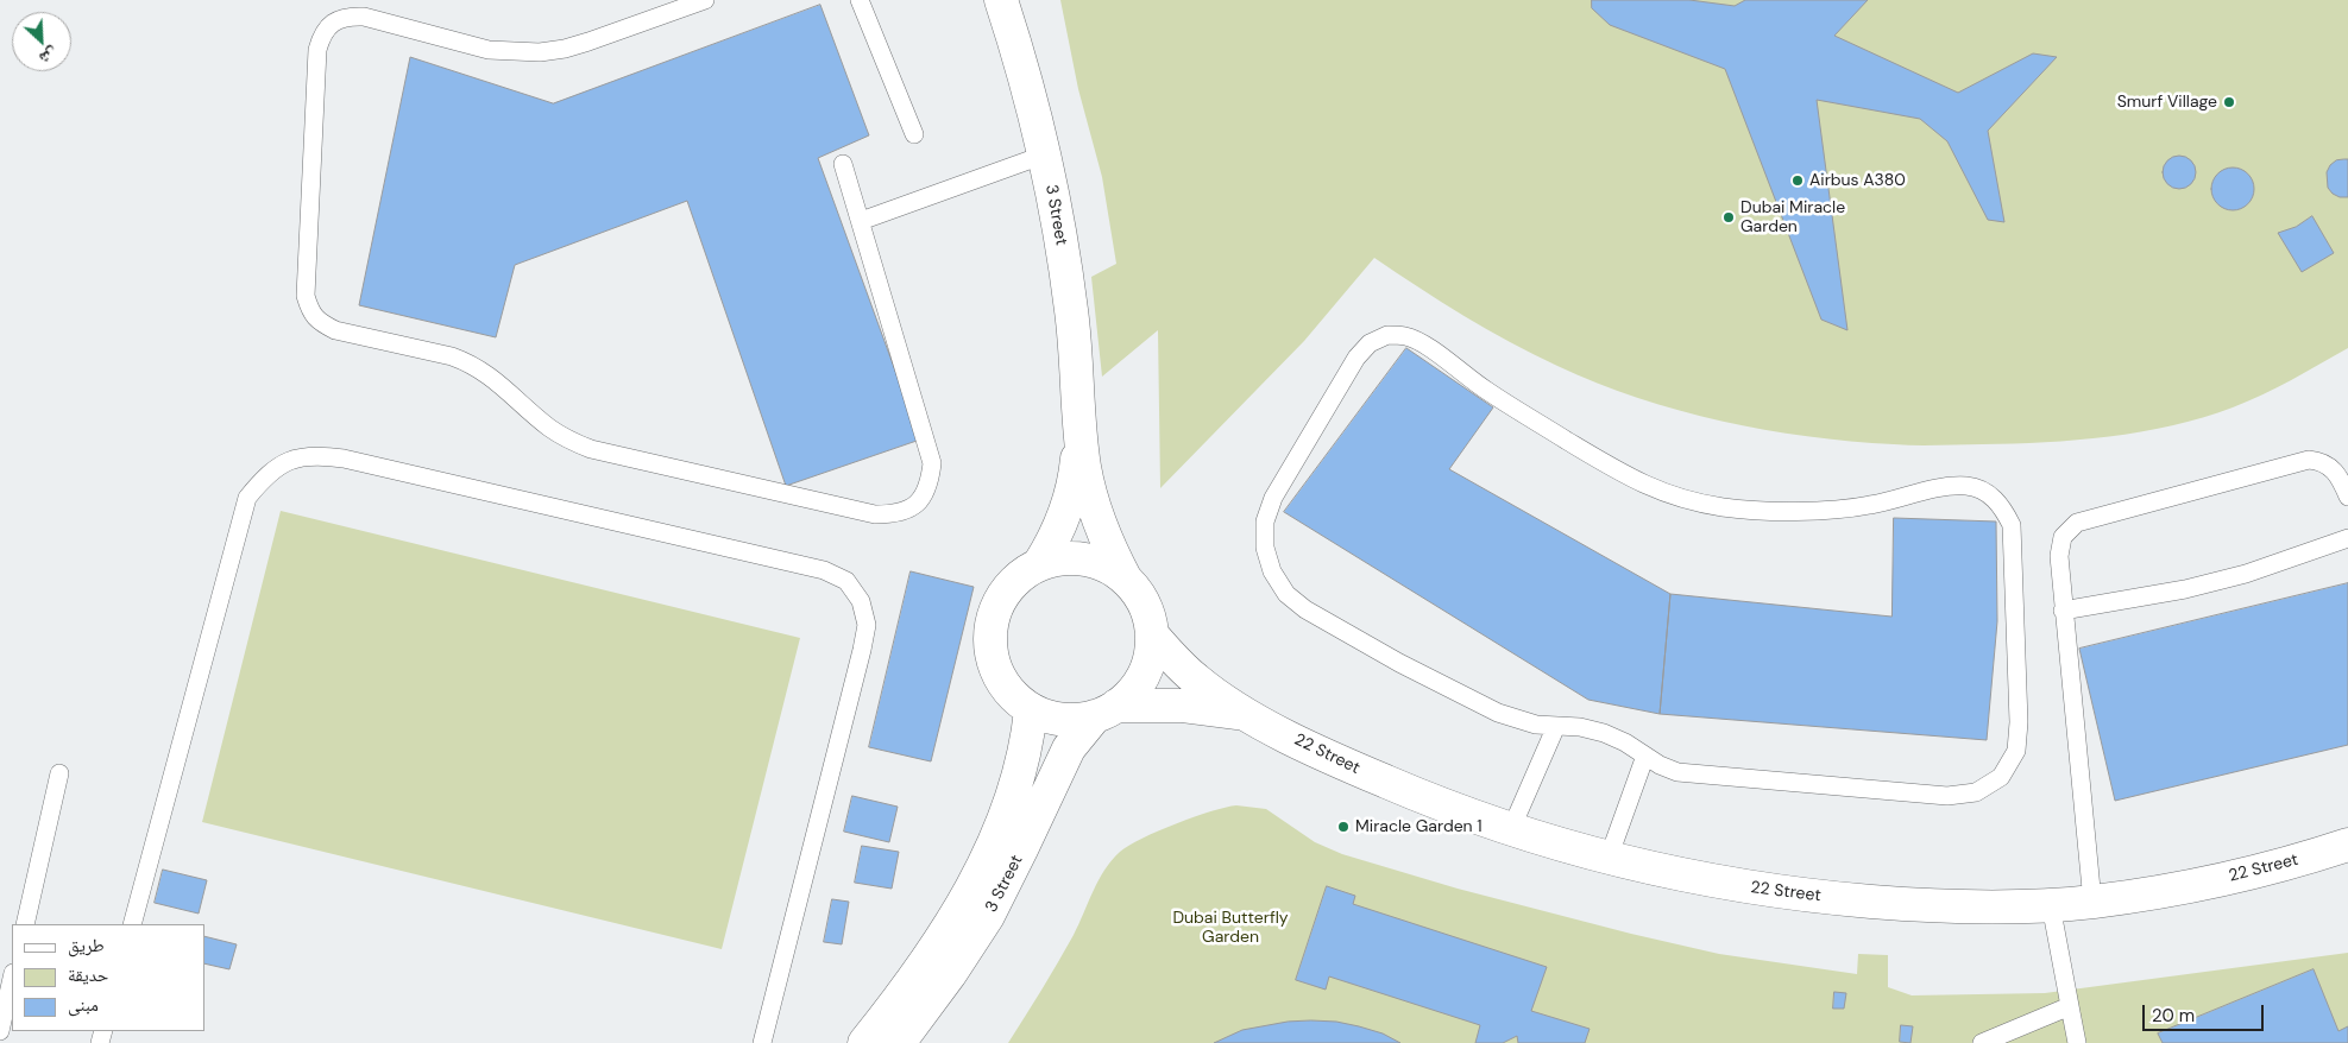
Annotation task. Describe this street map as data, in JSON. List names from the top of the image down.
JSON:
{
  "streets": {
    "street": ["3 Street", "22 Street"]
  },
  "crossings": [
    ["3 Street", "22 Street"]
  ],
  "parks": ["Dubai Butterfly Garden"],
  "places": [
    "Smurf Village",
    "Airbus A380",
    "Dubai Miracle Garden",
    "Miracle Garden 1"
  ],
  "legend": ["طريق", "حديقة", "مبنى"],
  "scale_bar": "20 m",
  "north": "bottom right"
}
